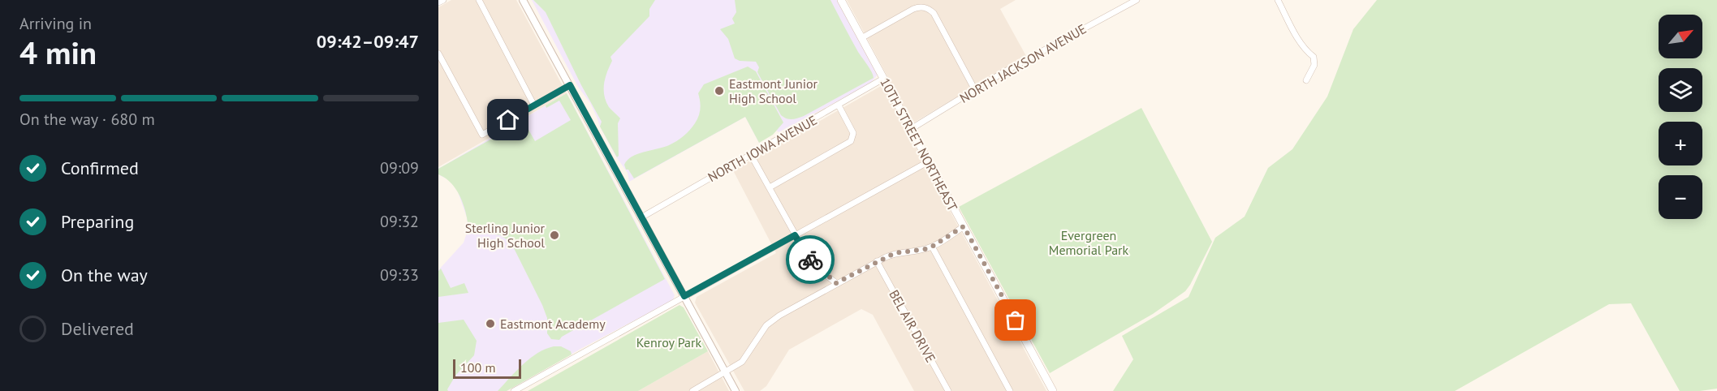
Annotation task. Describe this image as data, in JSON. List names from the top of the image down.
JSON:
{
  "streets": {
    "main road": ["10TH STREET NORTHEAST"],
    "street": ["NORTH JACKSON AVENUE", "NORTH IOWA AVENUE", "BEL AIR DRIVE"]
  },
  "crossings": [
    ["NORTH JACKSON AVENUE", "10TH STREET NORTHEAST"],
    ["10TH STREET NORTHEAST", "NORTH IOWA AVENUE"]
  ],
  "parks": ["Evergreen Memorial Park", "Kenroy Park"],
  "places": ["Eastmont Junior High School", "Sterling Junior High School", "Eastmont Academy"],
  "scale_bar": "100 m",
  "north": "top right",
  "page": {
    "heading": ["4 min", "Arriving in", "09:42–09:47"],
    "map_buttons": ["+", "−"],
    "bar": "On the way · 680 m",
    "list": [
      ["Confirmed", "09:09"],
      ["Preparing", "09:32"],
      ["On the way", "09:33"],
      "Delivered"
    ],
    "scale": "100 m"
  }
}
